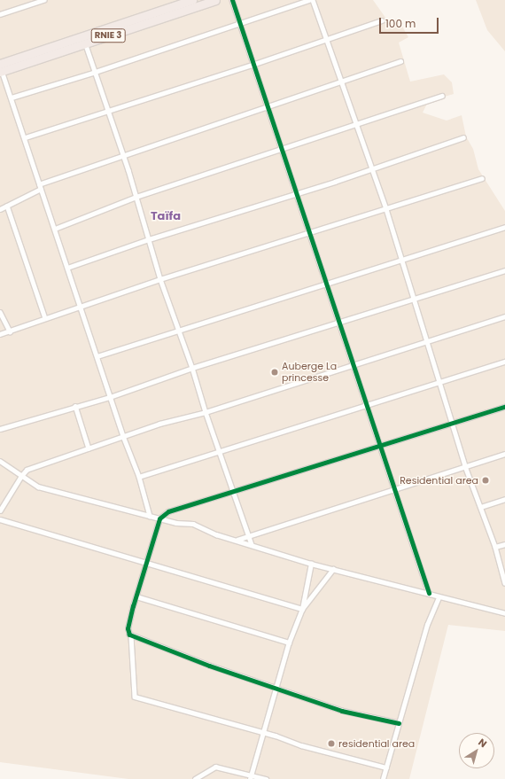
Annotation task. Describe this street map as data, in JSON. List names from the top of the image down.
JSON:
{
  "streets": {
    "highway": ["RNIE 3"]
  },
  "districts": ["Taïfa"],
  "places": ["Auberge La princesse", "Residential area", "residential area"],
  "scale_bar": "100 m",
  "north": "top right"
}
